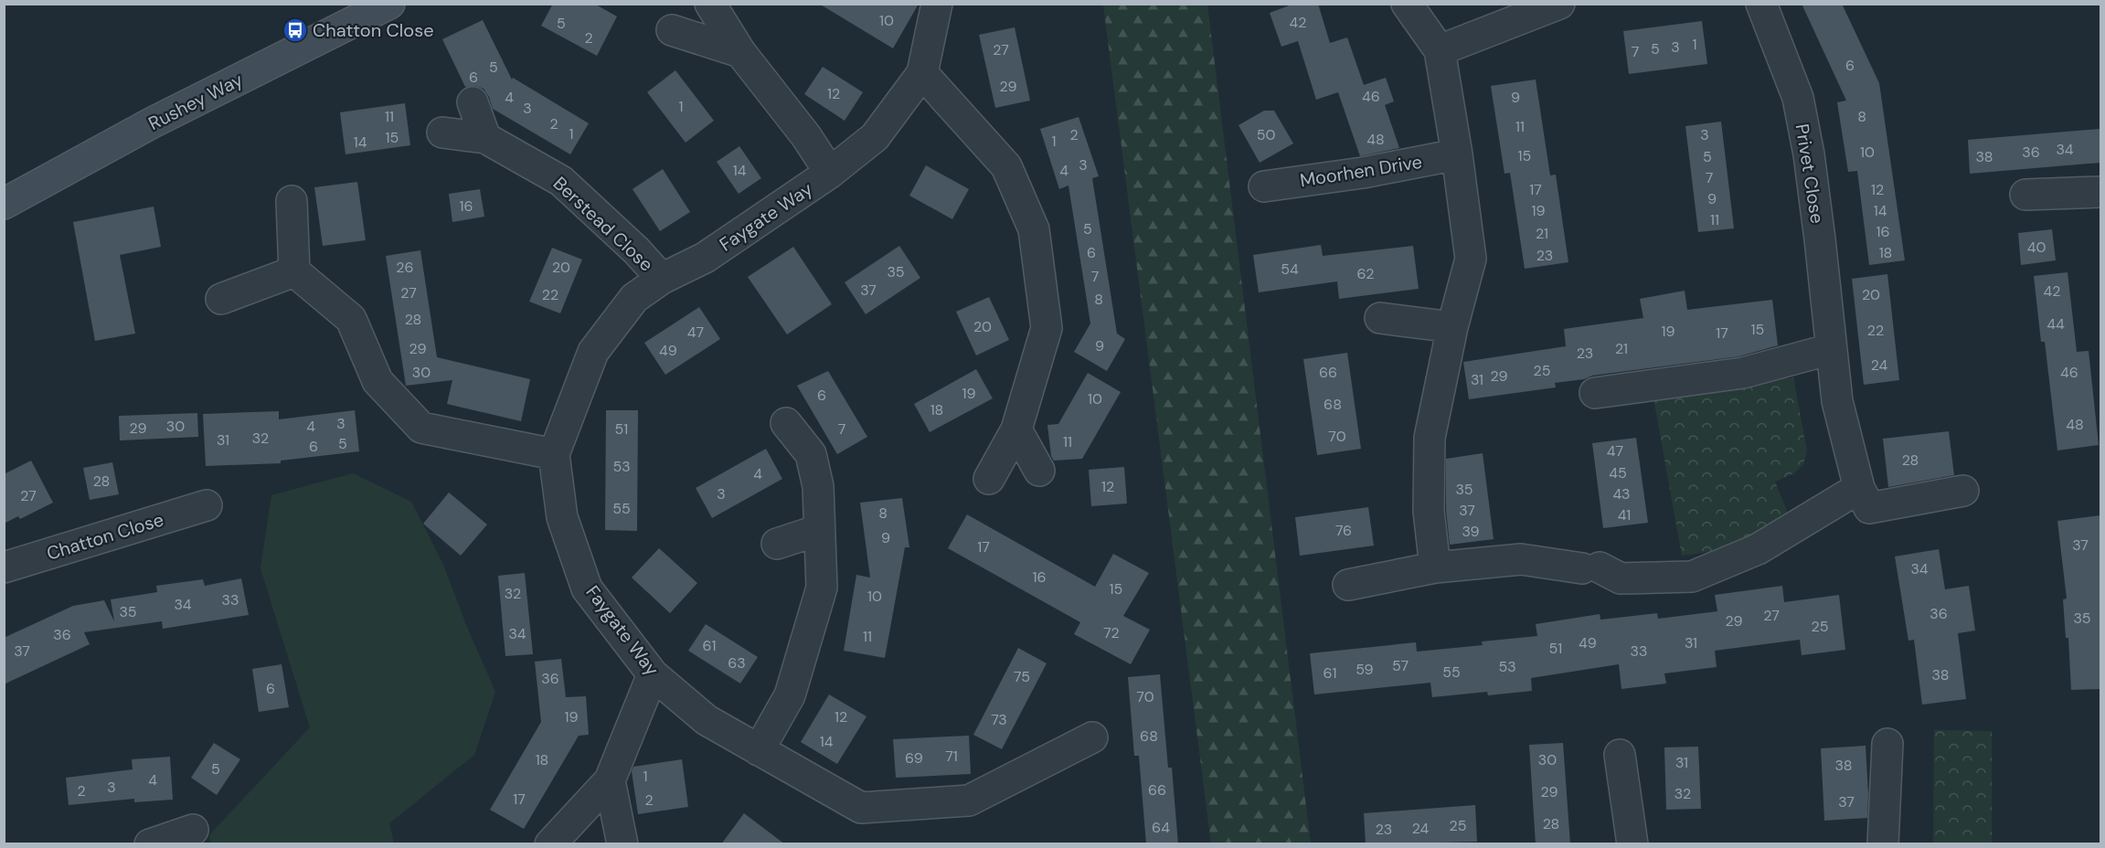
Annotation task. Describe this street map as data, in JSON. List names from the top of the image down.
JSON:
{
  "streets": {
    "street": [
      "Rushey Way",
      "Moorhen Drive",
      "Privet Close",
      "Faygate Way",
      "Berstead Close",
      "Chatton Close"
    ]
  },
  "crossings": [
    ["Faygate Way", "Berstead Close"]
  ],
  "places": {
    "bus stop": ["Chatton Close"]
  },
  "house_numbers": [
    "10",
    "42",
    "5",
    "2",
    "1",
    "3",
    "5",
    "27",
    "7",
    "6",
    "5",
    "6",
    "29",
    "12",
    "46",
    "4",
    "9",
    "1",
    "3",
    "11",
    "8",
    "2",
    "11",
    "1",
    "2",
    "50",
    "3",
    "15",
    "48",
    "1",
    "14",
    "34",
    "10",
    "36",
    "15",
    "5",
    "38",
    "3",
    "14",
    "4",
    "7",
    "17",
    "12",
    "9",
    "16",
    "19",
    "14",
    "11",
    "5",
    "16",
    "21",
    "40",
    "6",
    "18",
    "23",
    "26",
    "20",
    "54",
    "35",
    "62",
    "7",
    "37",
    "42",
    "27",
    "22",
    "20",
    "8",
    "28",
    "44",
    "20",
    "15",
    "22",
    "19",
    "47",
    "17",
    "9",
    "29",
    "21",
    "49",
    "23",
    "24",
    "25",
    "30",
    "66",
    "46",
    "29",
    "31",
    "19",
    "6",
    "10",
    "68",
    "18",
    "3",
    "48",
    "30",
    "4",
    "29",
    "51",
    "7",
    "70",
    "32",
    "31",
    "11",
    "5",
    "6",
    "47",
    "28",
    "53",
    "45",
    "4",
    "28",
    "12",
    "35",
    "3",
    "43",
    "27",
    "55",
    "37",
    "8",
    "41",
    "76",
    "39",
    "9",
    "37",
    "17",
    "34",
    "16",
    "15",
    "32",
    "10",
    "33",
    "34",
    "35",
    "36",
    "27",
    "35",
    "29",
    "25",
    "72",
    "34",
    "36",
    "11",
    "49",
    "31",
    "61",
    "51",
    "37",
    "33",
    "63",
    "57",
    "53",
    "59",
    "55",
    "61",
    "38",
    "75",
    "36",
    "6",
    "70",
    "19",
    "12",
    "73",
    "68",
    "14",
    "71",
    "69",
    "18",
    "30",
    "31",
    "38",
    "5",
    "1",
    "4",
    "3",
    "66",
    "2",
    "29",
    "32",
    "17",
    "2",
    "37",
    "28",
    "25",
    "64",
    "24",
    "23"
  ]
}
